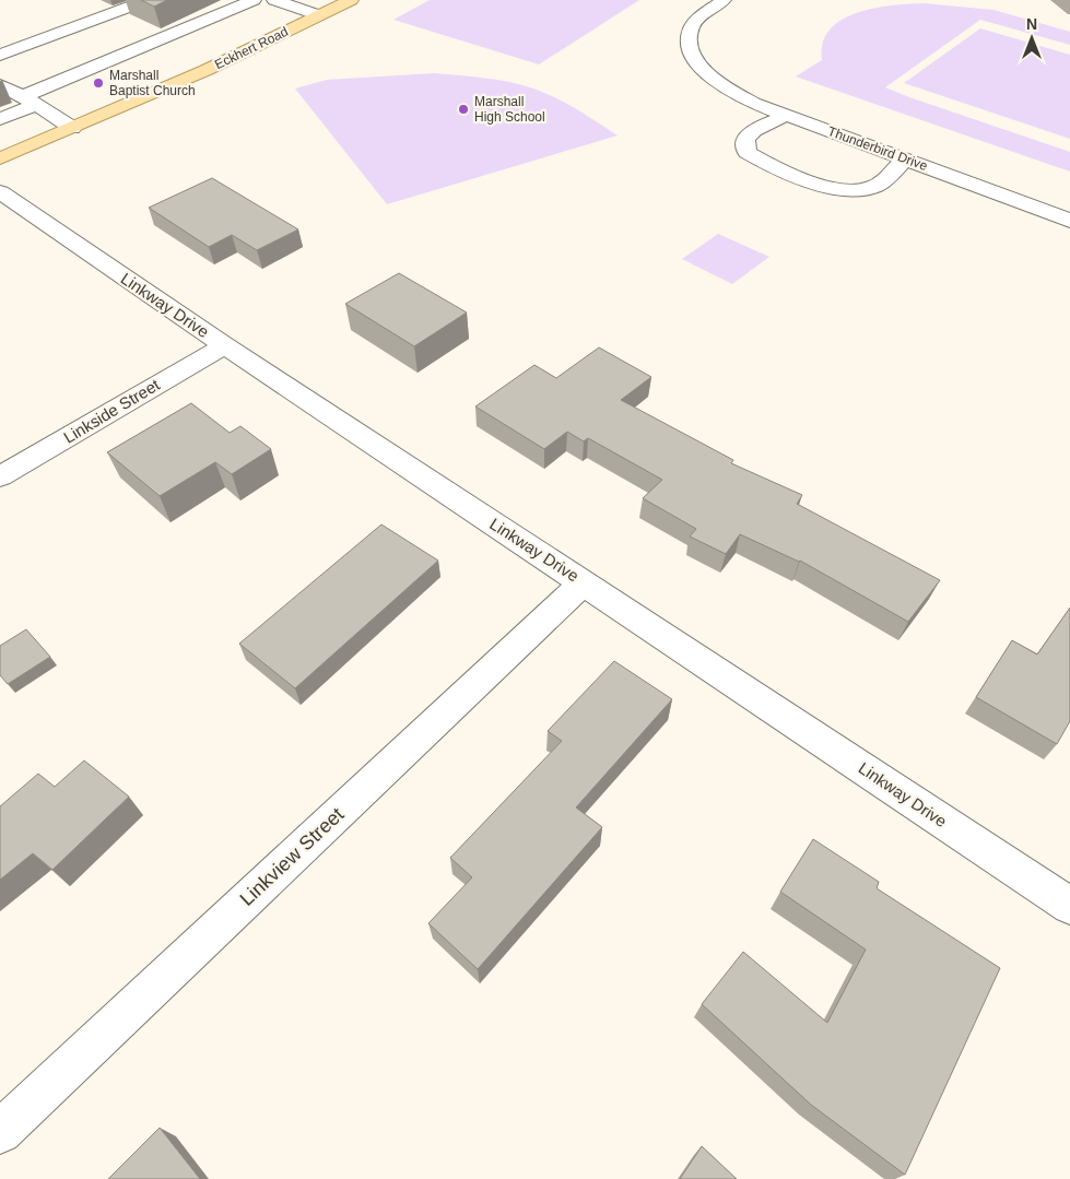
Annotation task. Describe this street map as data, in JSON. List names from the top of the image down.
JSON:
{
  "streets": {
    "main road": ["Eckhert Road"],
    "street": [
      "Thunderbird Drive",
      "Linkway Drive",
      "Linkside Street",
      "Linkview Street"
    ]
  },
  "crossings": [
    ["Linkway Drive", "Linkside Street"],
    ["Linkway Drive", "Linkview Street"]
  ],
  "places": ["Marshall Baptist Church", "Marshall High School"],
  "north": "top"
}
